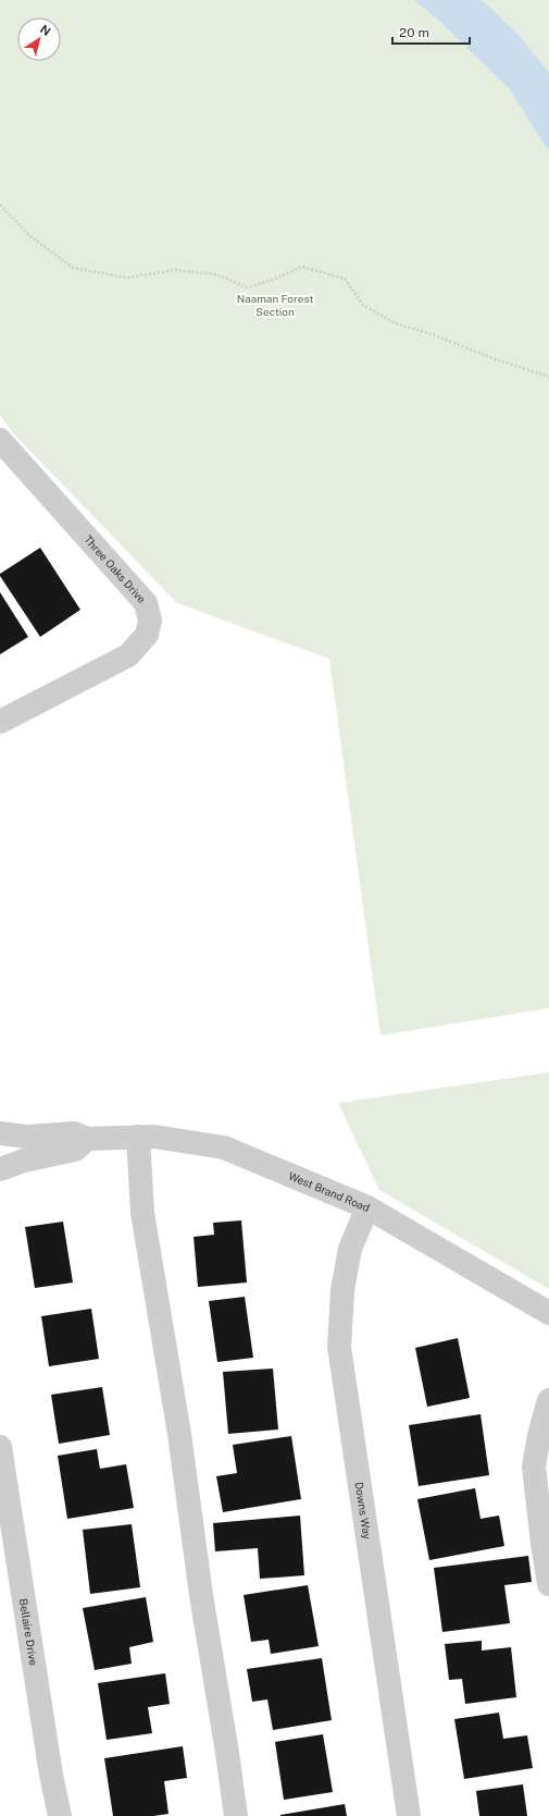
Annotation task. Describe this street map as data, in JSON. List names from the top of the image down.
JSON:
{
  "streets": {
    "street": [
      "Three Oaks Drive",
      "West Brand Road",
      "Downs Way",
      "Bellaire Drive"
    ]
  },
  "crossings": [
    ["West Brand Road", "Downs Way"]
  ],
  "parks": ["Naaman Forest Section"],
  "scale_bar": "20 m",
  "north": "top right"
}
